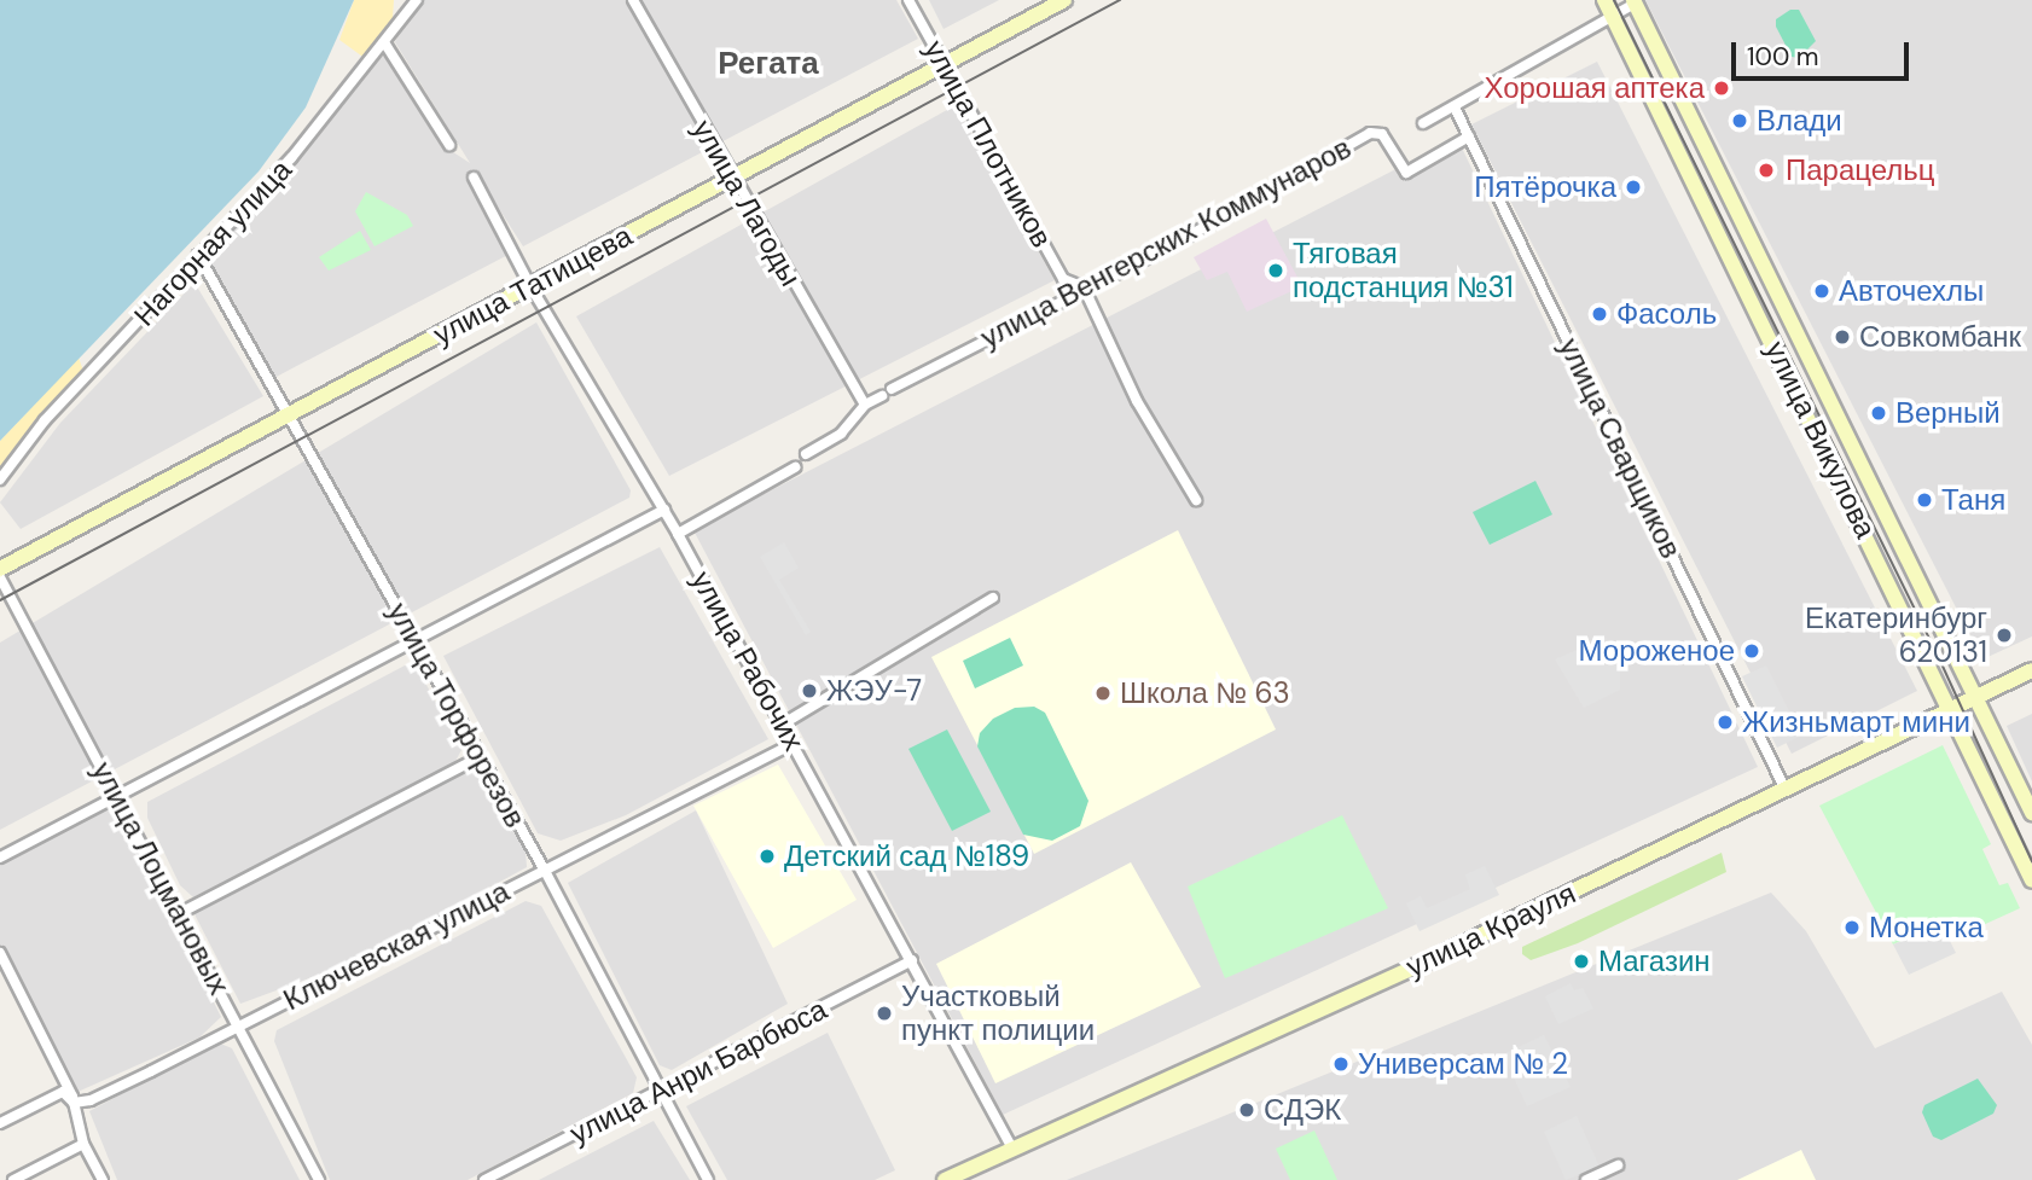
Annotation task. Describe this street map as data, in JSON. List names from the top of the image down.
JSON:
{
  "streets": {
    "street": [
      "улица Плотников",
      "улица Лагоды",
      "Нагорная улица",
      "улица Венгерских Коммунаров",
      "улица Татищева",
      "улица Викулова",
      "улица Сварщиков",
      "улица Рабочих",
      "улица Торфорезов",
      "улица Лоцмановых",
      "улица Крауля",
      "Ключевская улица",
      "улица Анри Барбюса"
    ]
  },
  "crossings": [
    ["улица Плотников", "улица Венгерских Коммунаров"],
    ["улица Плотников", "улица Татищева"],
    ["улица Лагоды", "улица Татищева"],
    ["Нагорная улица", "улица Торфорезов"],
    ["улица Венгерских Коммунаров", "улица Сварщиков"],
    ["улица Татищева", "улица Рабочих"],
    ["улица Татищева", "улица Торфорезов"],
    ["улица Викулова", "улица Крауля"],
    ["улица Сварщиков", "улица Крауля"],
    ["улица Рабочих", "улица Крауля"],
    ["улица Рабочих", "Ключевская улица"],
    ["улица Рабочих", "улица Анри Барбюса"],
    ["улица Торфорезов", "Ключевская улица"],
    ["улица Торфорезов", "улица Анри Барбюса"],
    ["улица Лоцмановых", "Ключевская улица"]
  ],
  "districts": ["Регата"],
  "places": [
    "Хорошая аптека",
    "Влади",
    "Парацельц",
    "Пятёрочка",
    "Тяговая подстанция №31",
    "Авточехлы",
    "Фасоль",
    "Совкомбанк",
    "Верный",
    "Таня",
    "Екатеринбург 620131",
    "Мороженое",
    "ЖЭУ-7",
    "Школа № 63",
    "Жизньмарт мини",
    "Детский сад №189",
    "Монетка",
    "Магазин",
    "Участковый пункт полиции",
    "Универсам № 2",
    "СДЭК"
  ],
  "scale_bar": "100 m"
}
